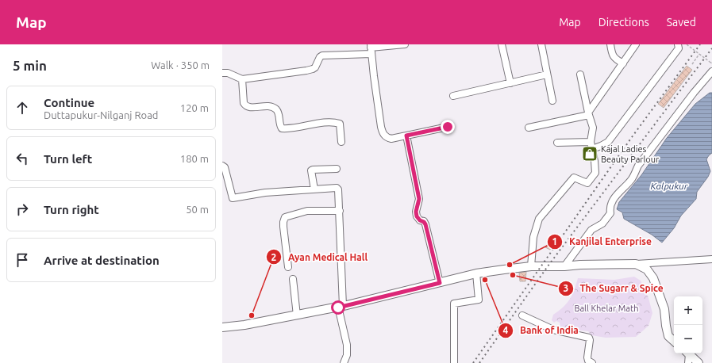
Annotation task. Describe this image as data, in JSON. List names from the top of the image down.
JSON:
{
  "water": ["Kalpukur"],
  "parks": ["Ball Khelar Math"],
  "places": {
    "shop": ["Kajal Ladies Beauty Parlour"],
    "other": [
      "Kanjilal Enterprise",
      "The Sugarr & Spice",
      "Bank of India",
      "Ayan Medical Hall"
    ]
  },
  "page": {
    "header": "Map",
    "nav": ["Map", "Directions", "Saved"],
    "heading": ["5 min", "Walk · 350 m"],
    "list": [
      ["Continue", "Duttapukur-Nilganj Road", "120 m"],
      ["Turn left", "180 m"],
      ["Turn right", "50 m"],
      "Arrive at destination"
    ],
    "map_buttons": ["+", "−"]
  }
}
